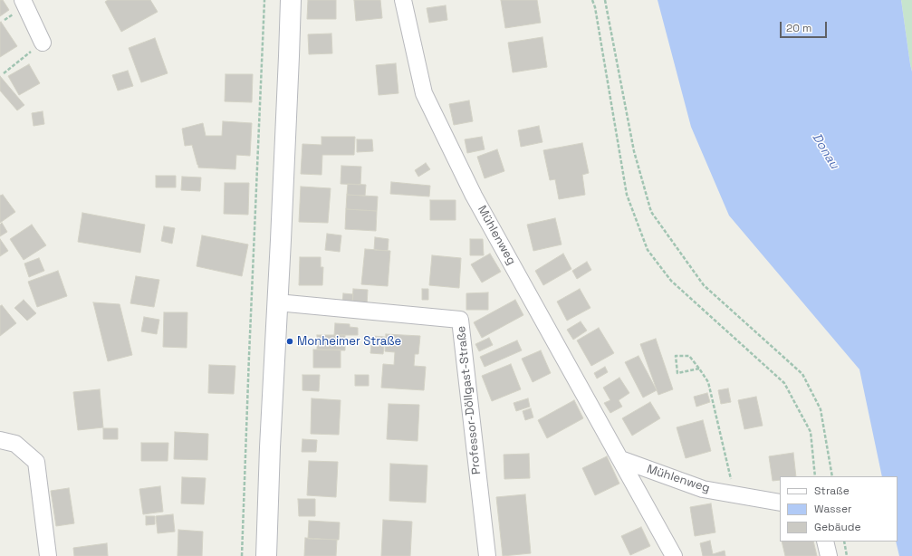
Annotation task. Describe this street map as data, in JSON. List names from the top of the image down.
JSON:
{
  "streets": {
    "street": ["Mühlenweg", "Professor-Döllgast-Straße"]
  },
  "water": ["Donau"],
  "places": ["Monheimer Straße"],
  "legend": ["Straße", "Wasser", "Gebäude"],
  "scale_bar": "20 m"
}
